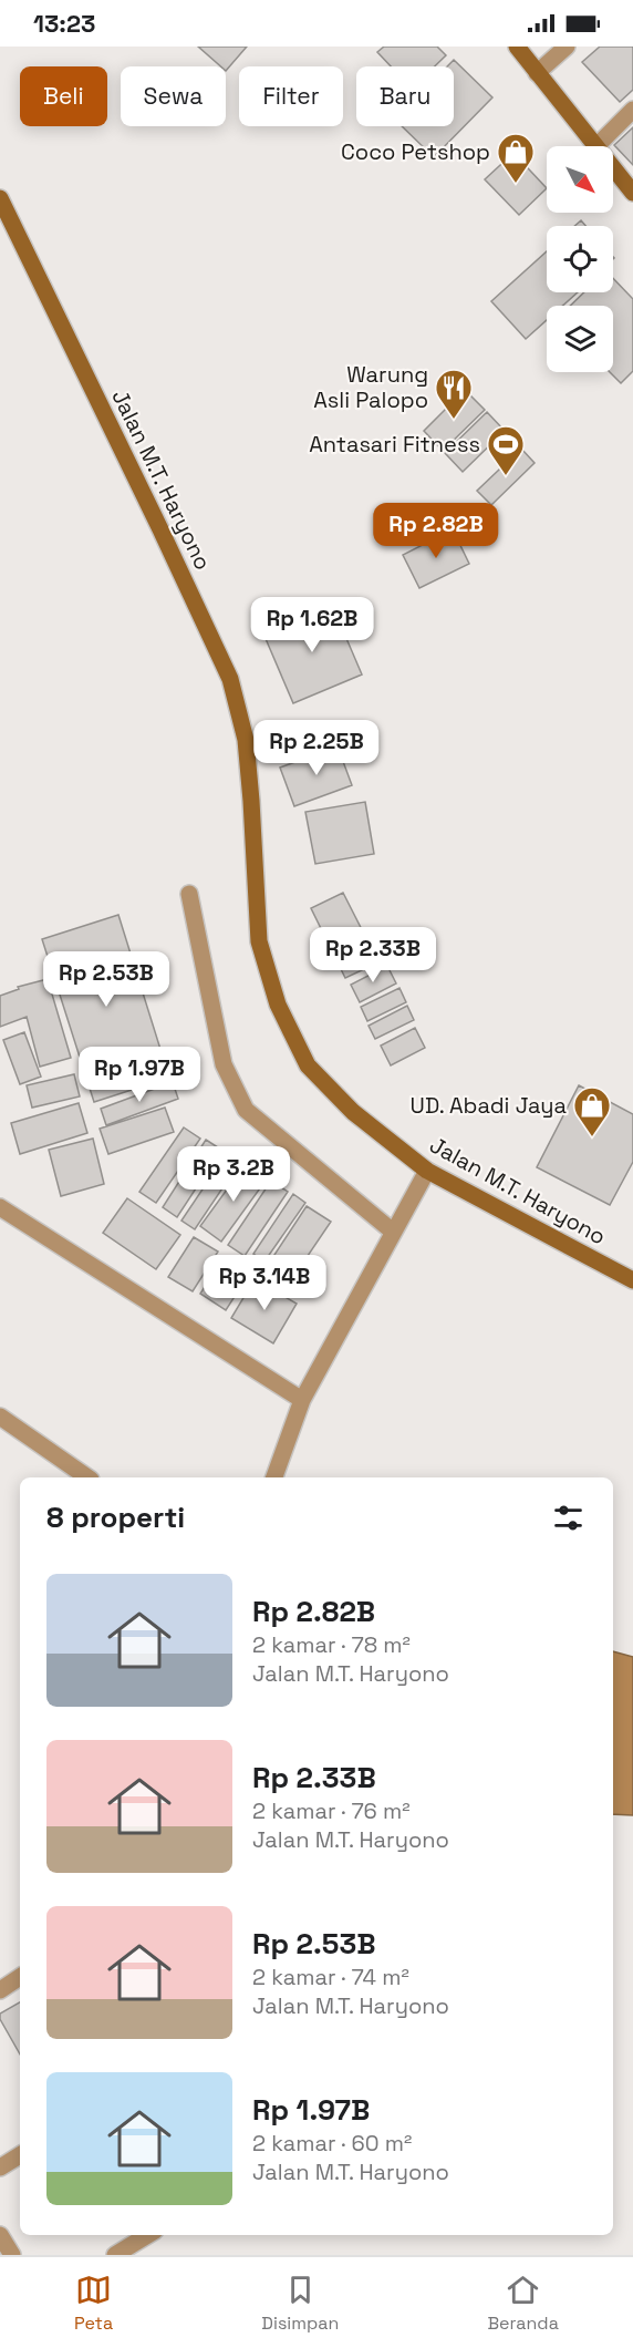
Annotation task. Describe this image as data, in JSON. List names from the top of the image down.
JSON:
{
  "streets": {
    "main road": ["Jalan M.T. Haryono"]
  },
  "places": {
    "shop": ["Coco Petshop", "UD. Abadi Jaya"],
    "restaurant": ["Warung Asli Palopo"],
    "sports": ["Antasari Fitness"]
  },
  "north": "bottom right",
  "page": {
    "status": "13:23",
    "chip": [
      "Beli",
      "Sewa",
      "Filter",
      "Baru"
    ],
    "price": [
      "Rp 2.82B",
      "Rp 1.62B",
      "Rp 2.25B",
      "Rp 2.33B",
      "Rp 2.53B",
      "Rp 1.97B",
      "Rp 3.2B",
      "Rp 3.14B"
    ],
    "heading": "8 properti",
    "list": [
      {
        "name": "Rp 2.82B",
        "note": "2 kamar · 78 m² · Jalan M.T. Haryono"
      },
      {
        "name": "Rp 2.33B",
        "note": "2 kamar · 76 m² · Jalan M.T. Haryono"
      },
      {
        "name": "Rp 2.53B",
        "note": "2 kamar · 74 m² · Jalan M.T. Haryono"
      },
      {
        "name": "Rp 1.97B",
        "note": "2 kamar · 60 m² · Jalan M.T. Haryono"
      }
    ],
    "tabs": ["Peta", "Disimpan", "Beranda"]
  }
}
